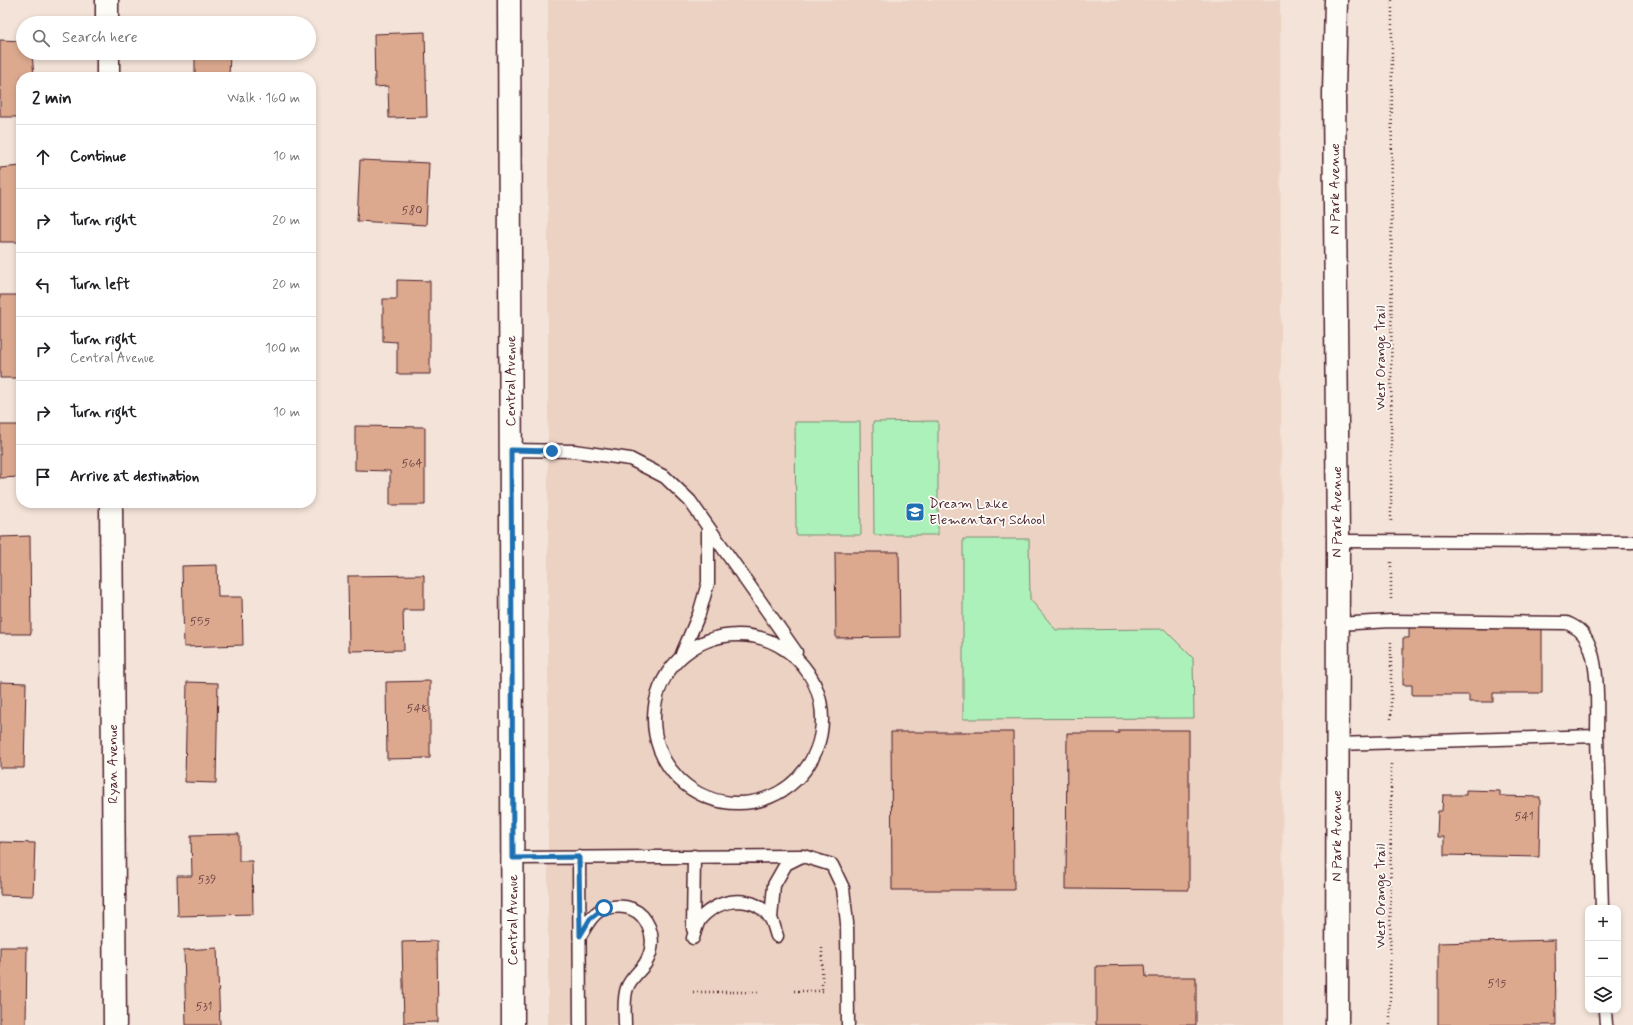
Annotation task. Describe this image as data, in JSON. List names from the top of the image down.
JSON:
{
  "streets": {
    "street": ["N Park Avenue", "Central Avenue", "Ryan Avenue"],
    "path": ["West Orange Trail"]
  },
  "places": {
    "school or university": ["Dream Lake Elementary School"]
  },
  "house_numbers": [
    "580",
    "564",
    "555",
    "548",
    "541",
    "539",
    "515",
    "531"
  ],
  "page": {
    "search": "Search here",
    "heading": ["2 min", "Walk · 160 m"],
    "list": [
      ["Continue", "10 m"],
      ["Turn right", "20 m"],
      ["Turn left", "20 m"],
      ["Turn right", "Central Avenue", "100 m"],
      ["Turn right", "10 m"],
      "Arrive at destination"
    ],
    "map_buttons": ["+", "−"]
  }
}
